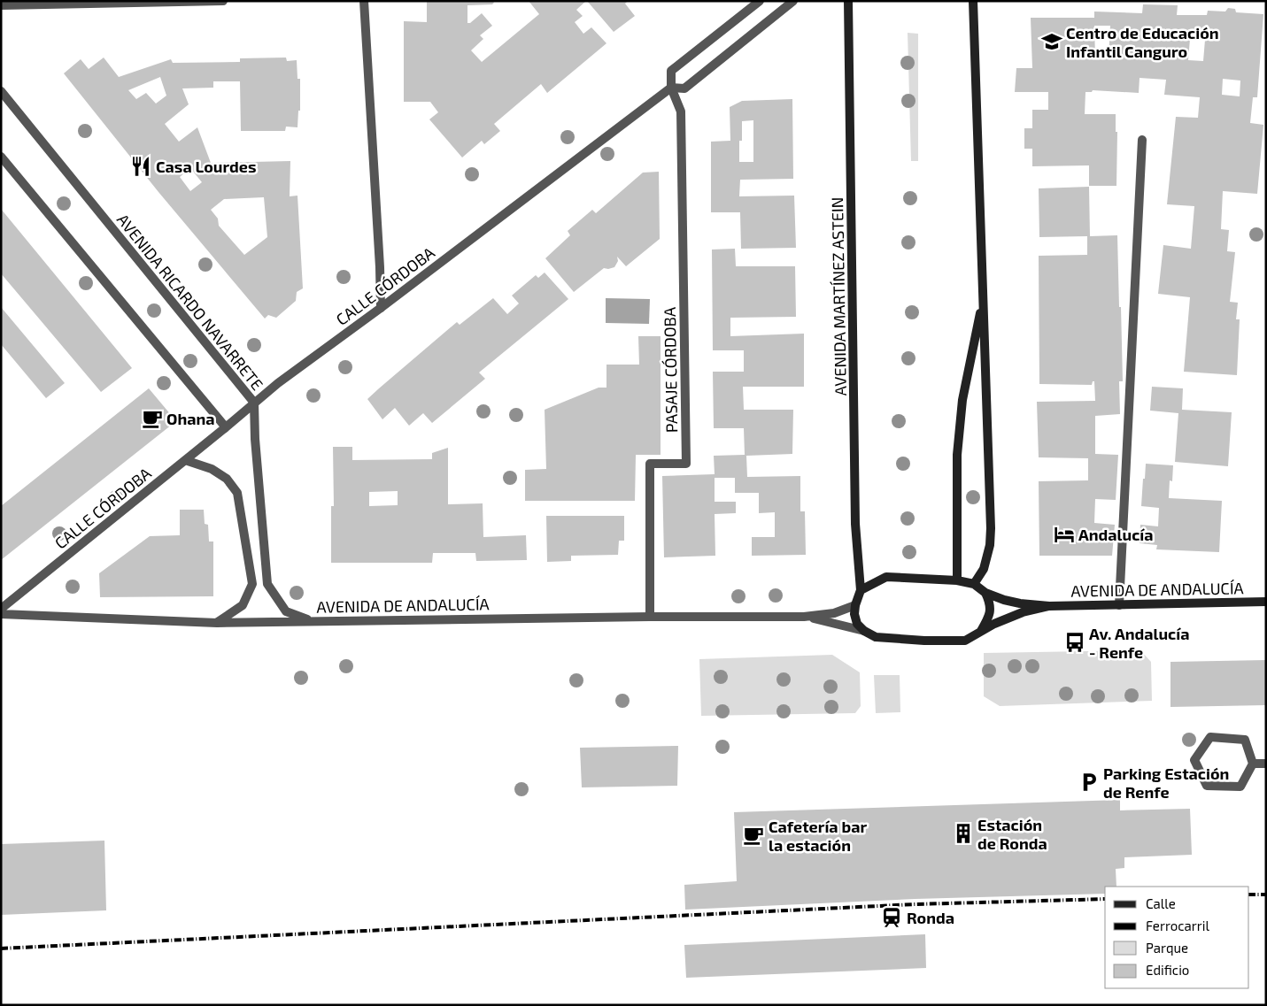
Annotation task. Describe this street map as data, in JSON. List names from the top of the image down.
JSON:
{
  "streets": {
    "main road": ["AVENIDA MARTÍNEZ ASTEIN", "AVENIDA DE ANDALUCÍA"],
    "street": ["CALLE CÓRDOBA", "AVENIDA RICARDO NAVARRETE", "PASAJE CÓRDOBA"]
  },
  "crossings": [
    ["CALLE CÓRDOBA", "AVENIDA RICARDO NAVARRETE"],
    ["CALLE CÓRDOBA", "PASAJE CÓRDOBA"],
    ["AVENIDA MARTÍNEZ ASTEIN", "AVENIDA DE ANDALUCÍA"],
    ["AVENIDA RICARDO NAVARRETE", "AVENIDA DE ANDALUCÍA"],
    ["PASAJE CÓRDOBA", "AVENIDA DE ANDALUCÍA"]
  ],
  "places": {
    "school or university": ["Centro de Educación Infantil Canguro"],
    "restaurant": ["Casa Lourdes"],
    "cafe": ["Ohana", "Cafetería bar la estación"],
    "hotel": ["Andalucía"],
    "bus stop": ["Av. Andalucía - Renfe"],
    "parking": ["Parking Estación de Renfe"],
    "building": ["Estación de Ronda"],
    "station": ["Ronda"]
  },
  "legend": [
    "Calle",
    "Ferrocarril",
    "Parque",
    "Edificio"
  ]
}
